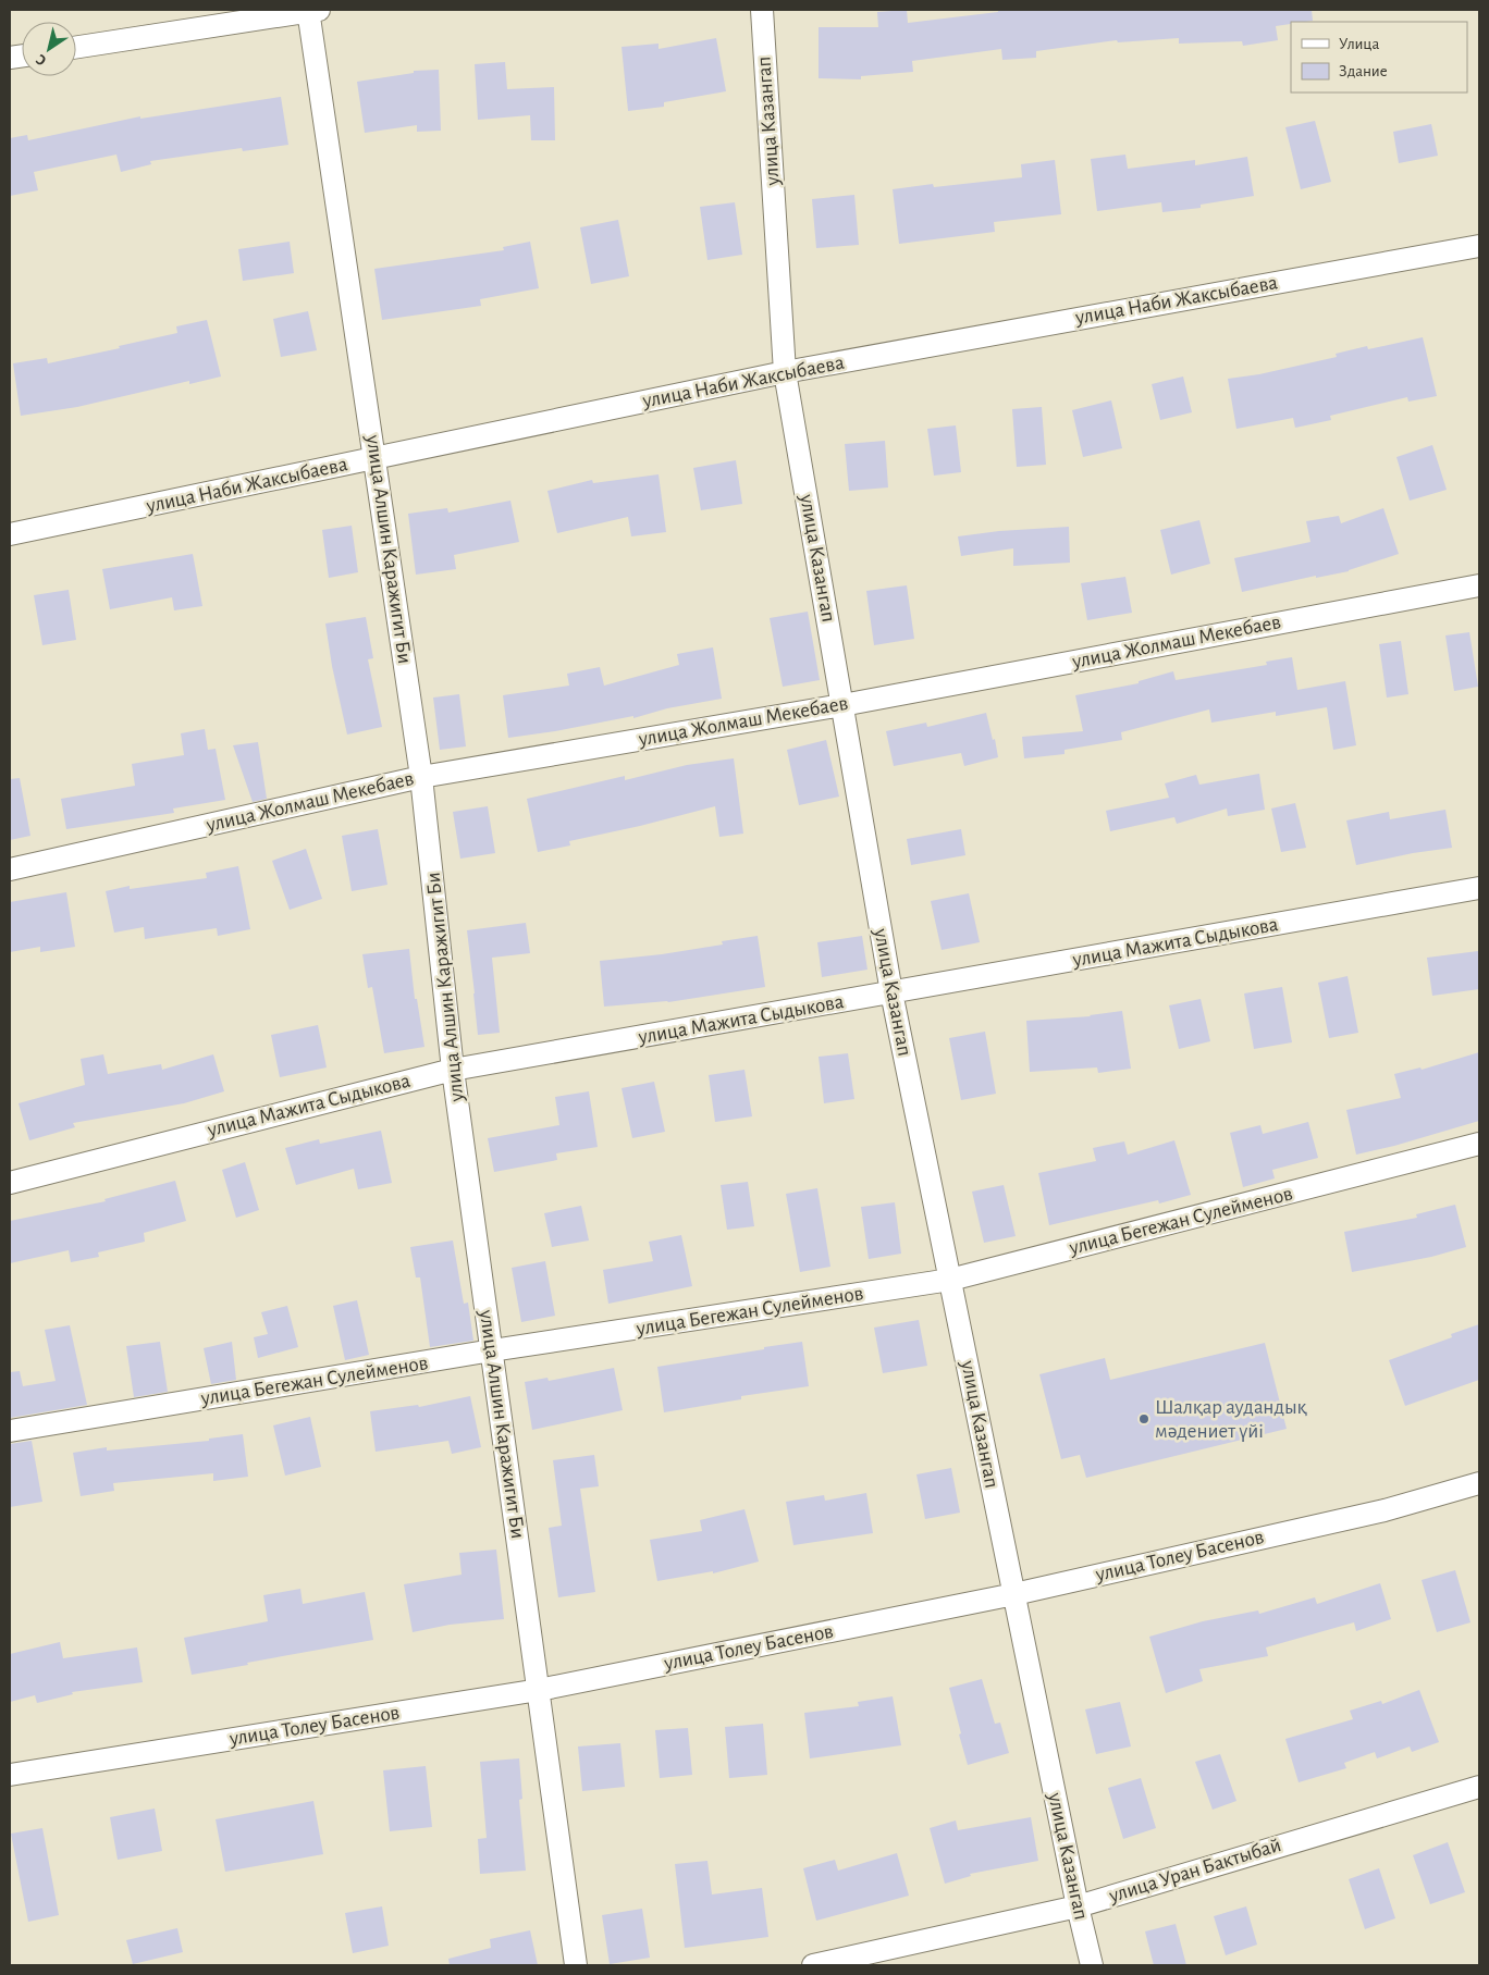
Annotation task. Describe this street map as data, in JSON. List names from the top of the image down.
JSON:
{
  "streets": {
    "street": [
      "улица Казангап",
      "улица Наби Жаксыбаева",
      "улица Алшин Каражигит Би",
      "улица Жолмаш Мекебаев",
      "улица Мажита Сыдыкова",
      "улица Бегежан Сулейменов",
      "улица Толеу Басенов",
      "улица Уран Бактыбай"
    ]
  },
  "crossings": [
    ["улица Казангап", "улица Наби Жаксыбаева"],
    ["улица Казангап", "улица Жолмаш Мекебаев"],
    ["улица Казангап", "улица Мажита Сыдыкова"],
    ["улица Казангап", "улица Бегежан Сулейменов"],
    ["улица Казангап", "улица Толеу Басенов"],
    ["улица Казангап", "улица Уран Бактыбай"],
    ["улица Наби Жаксыбаева", "улица Алшин Каражигит Би"],
    ["улица Алшин Каражигит Би", "улица Жолмаш Мекебаев"],
    ["улица Алшин Каражигит Би", "улица Мажита Сыдыкова"],
    ["улица Алшин Каражигит Би", "улица Бегежан Сулейменов"],
    ["улица Алшин Каражигит Би", "улица Толеу Басенов"]
  ],
  "places": ["Шалқар аудандық мәдениет үйі"],
  "legend": ["Улица", "Здание"],
  "north": "bottom left"
}
